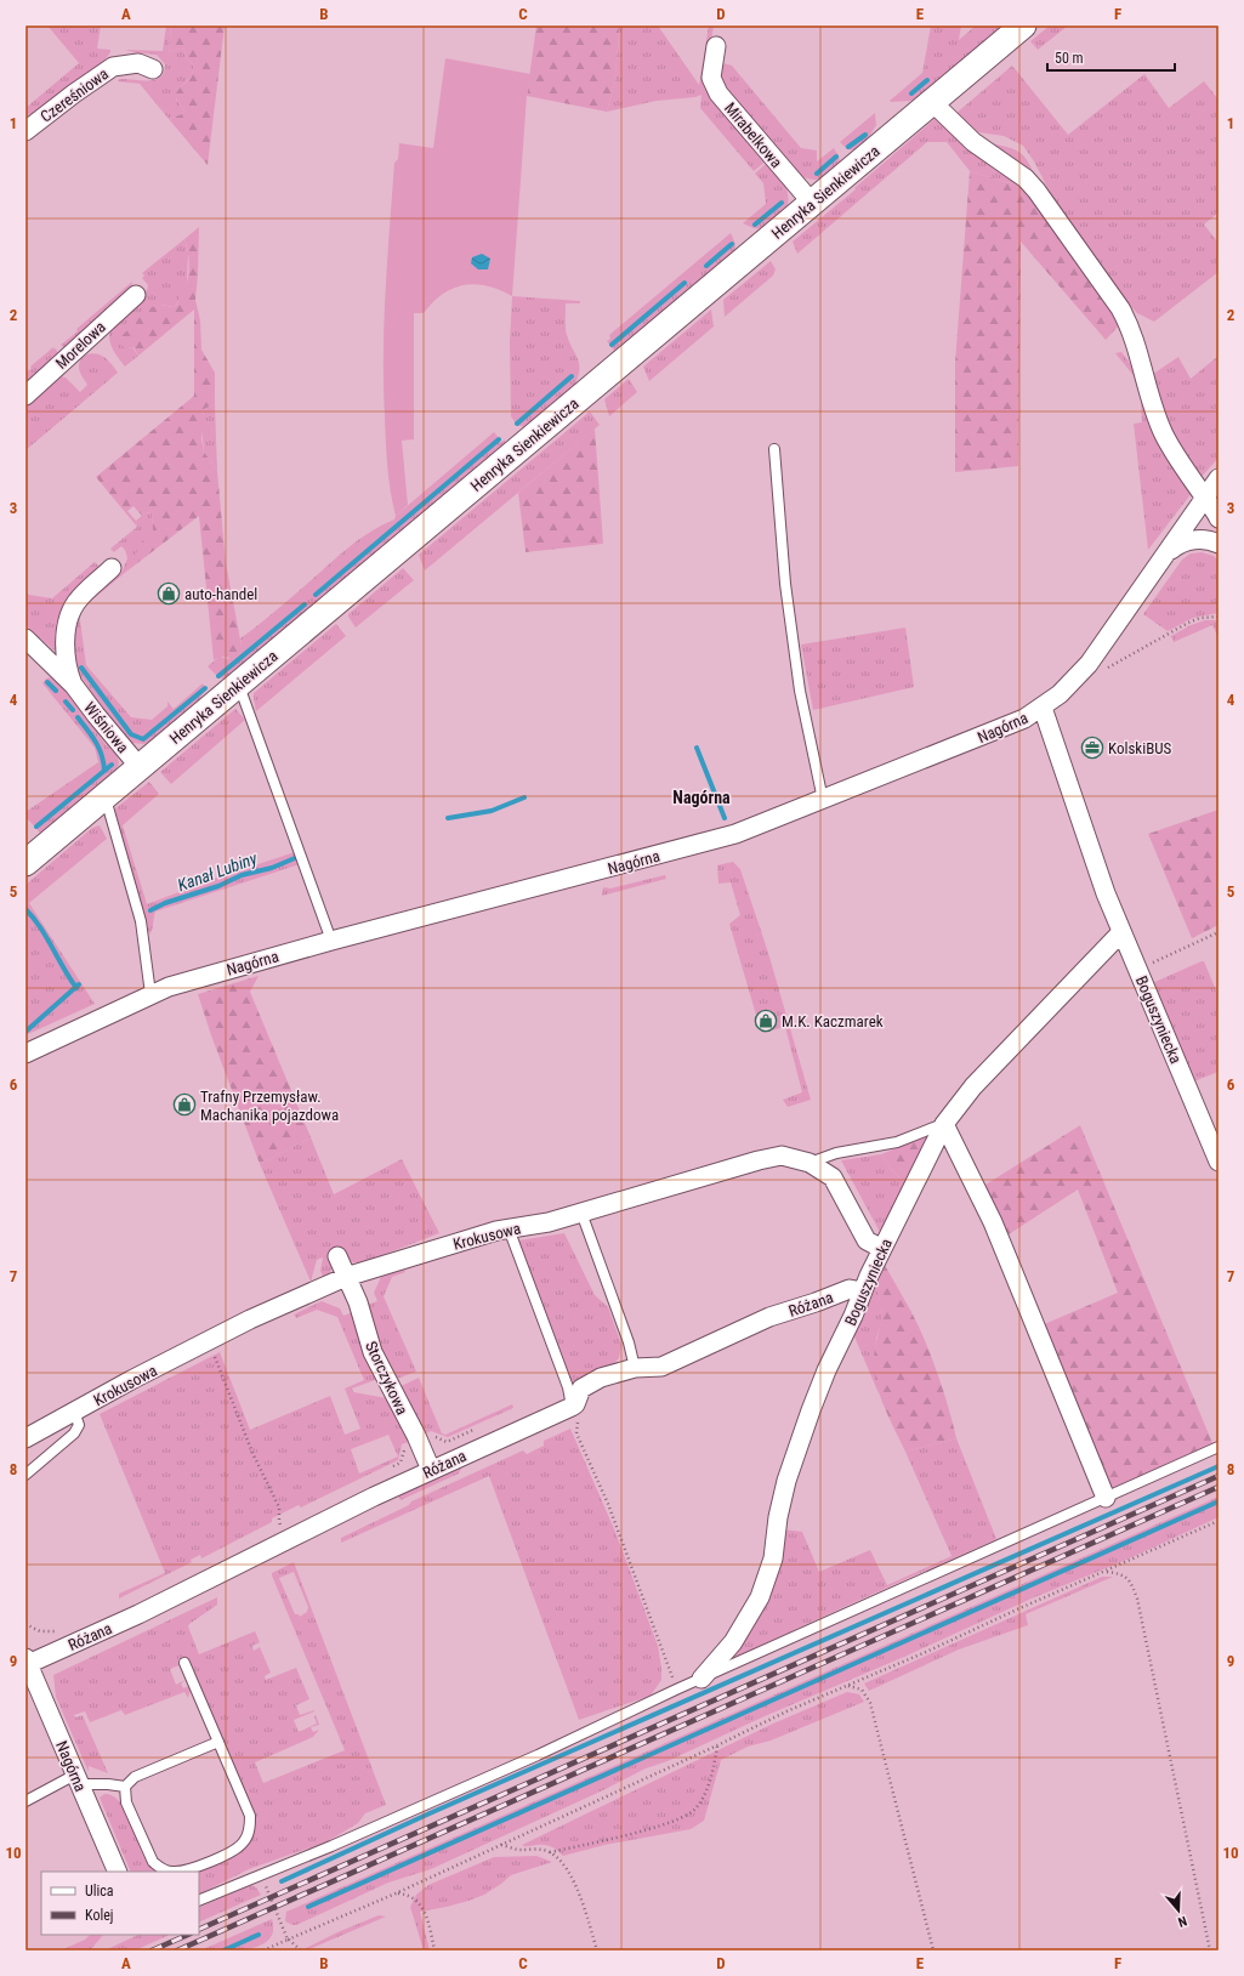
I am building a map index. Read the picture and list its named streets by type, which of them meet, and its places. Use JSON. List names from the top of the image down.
{
  "streets": {
    "street": [
      "Czereśniowa",
      "Mirabelkowa",
      "Henryka Sienkiewicza",
      "Morelowa",
      "Wiśniowa",
      "Nagórna",
      "Boguszyniecka",
      "Krokusowa",
      "Różana",
      "Storczykowa"
    ]
  },
  "crossings": [
    ["Mirabelkowa", "Henryka Sienkiewicza"],
    ["Henryka Sienkiewicza", "Wiśniowa"],
    ["Nagórna", "Boguszyniecka"],
    ["Nagórna", "Różana"],
    ["Boguszyniecka", "Krokusowa"],
    ["Boguszyniecka", "Różana"],
    ["Krokusowa", "Storczykowa"],
    ["Różana", "Storczykowa"]
  ],
  "districts": ["Nagórna"],
  "water": ["Kanał Lubiny"],
  "places": {
    "shop": ["auto-handel", "M.K. Kaczmarek", "Trafny Przemysław. Machanika pojazdowa"],
    "office": ["KolskiBUS"]
  },
  "legend": ["Ulica", "Kolej"],
  "scale_bar": "50 m",
  "north": "bottom",
  "grid": {
    "columns": [
      "A",
      "B",
      "C",
      "D",
      "E",
      "F"
    ],
    "rows": [
      "1",
      "2",
      "3",
      "4",
      "5",
      "6",
      "7",
      "8",
      "9",
      "10"
    ]
  }
}
